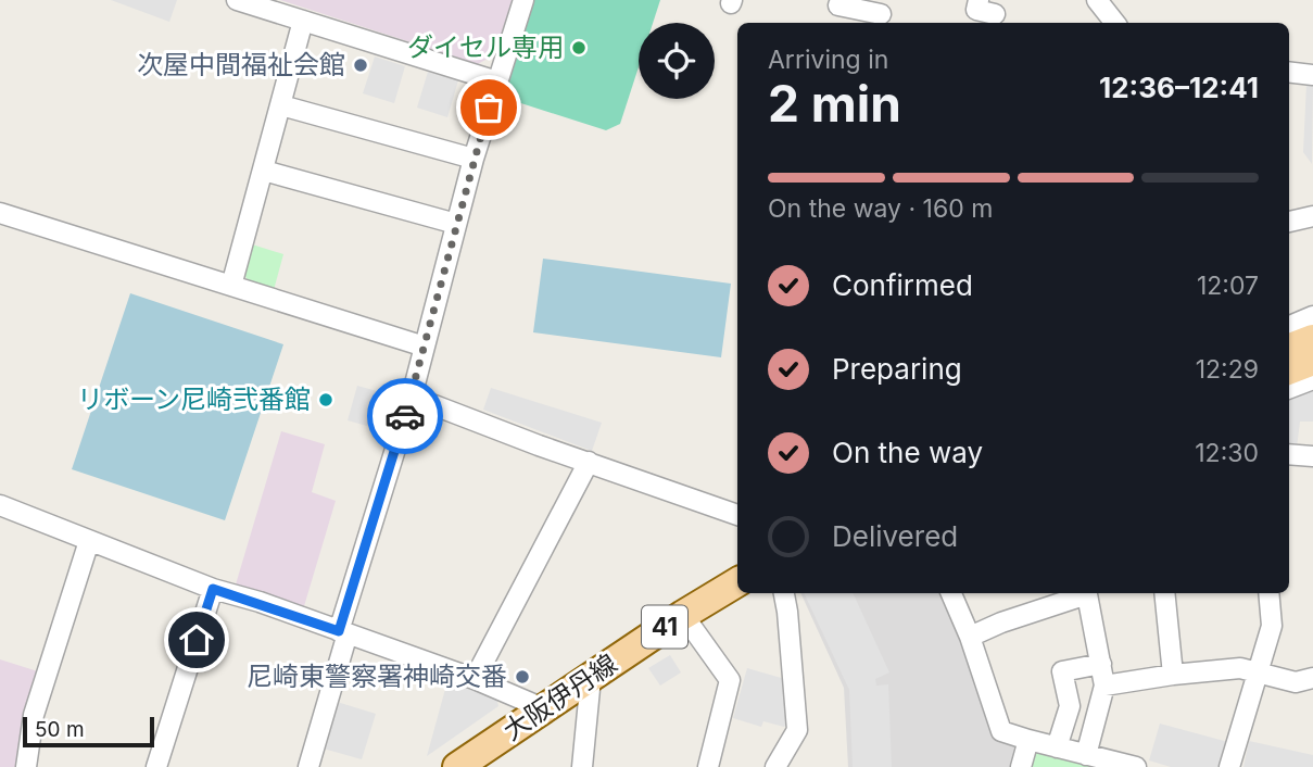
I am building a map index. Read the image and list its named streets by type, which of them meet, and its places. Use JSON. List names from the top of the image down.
{
  "streets": {
    "main road": ["41", "大阪伊丹線"]
  },
  "places": [
    "ダイセル専用",
    "次屋中間福祉会館",
    "リボーン尼崎弐番館",
    "尼崎東警察署神崎交番"
  ],
  "scale_bar": "50 m",
  "page": {
    "heading": ["2 min", "Arriving in", "12:36–12:41"],
    "bar": "On the way · 160 m",
    "list": [
      ["Confirmed", "12:07"],
      ["Preparing", "12:29"],
      ["On the way", "12:30"],
      "Delivered"
    ],
    "scale": "50 m"
  }
}
